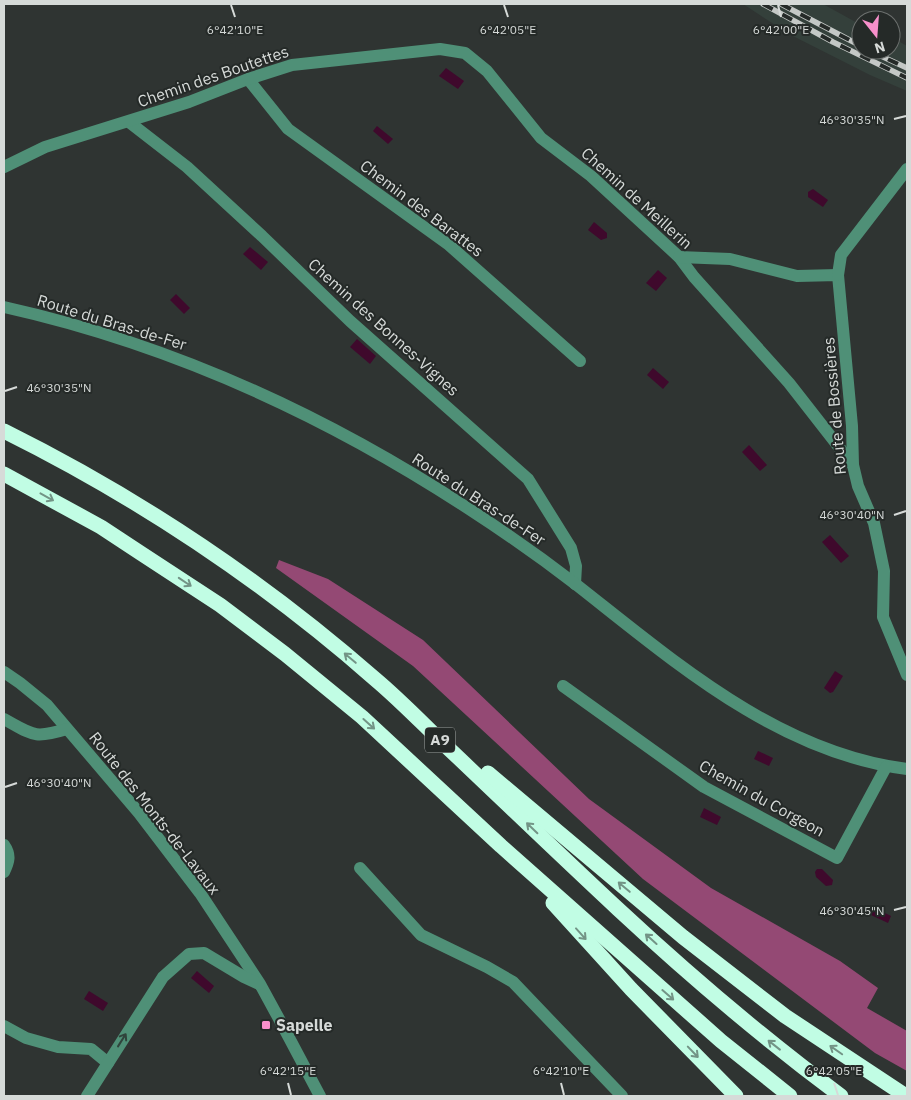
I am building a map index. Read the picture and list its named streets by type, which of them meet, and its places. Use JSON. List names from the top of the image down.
{
  "streets": {
    "highway": ["A9"],
    "street": [
      "Chemin des Boutettes",
      "Chemin de Meillerin",
      "Chemin des Barattes",
      "Route du Bras-de-Fer",
      "Chemin des Bonnes-Vignes",
      "Route de Bossières",
      "Chemin du Corgeon",
      "Route des Monts-de-Lavaux"
    ]
  },
  "crossings": [
    ["Chemin des Boutettes", "Chemin de Meillerin"],
    ["Chemin des Boutettes", "Chemin des Barattes"],
    ["Chemin des Boutettes", "Chemin des Bonnes-Vignes"],
    ["Chemin de Meillerin", "Route de Bossières"],
    ["Route du Bras-de-Fer", "Chemin des Bonnes-Vignes"],
    ["Route du Bras-de-Fer", "Chemin du Corgeon"]
  ],
  "places": {
    "transit": ["Sapelle"]
  },
  "north": "bottom",
  "coordinates": [
    "6°42'10\"E",
    "6°42'05\"E",
    "6°42'00\"E",
    "46°30'35\"N",
    "46°30'40\"N",
    "46°30'45\"N",
    "6°42'15\"E"
  ]
}
